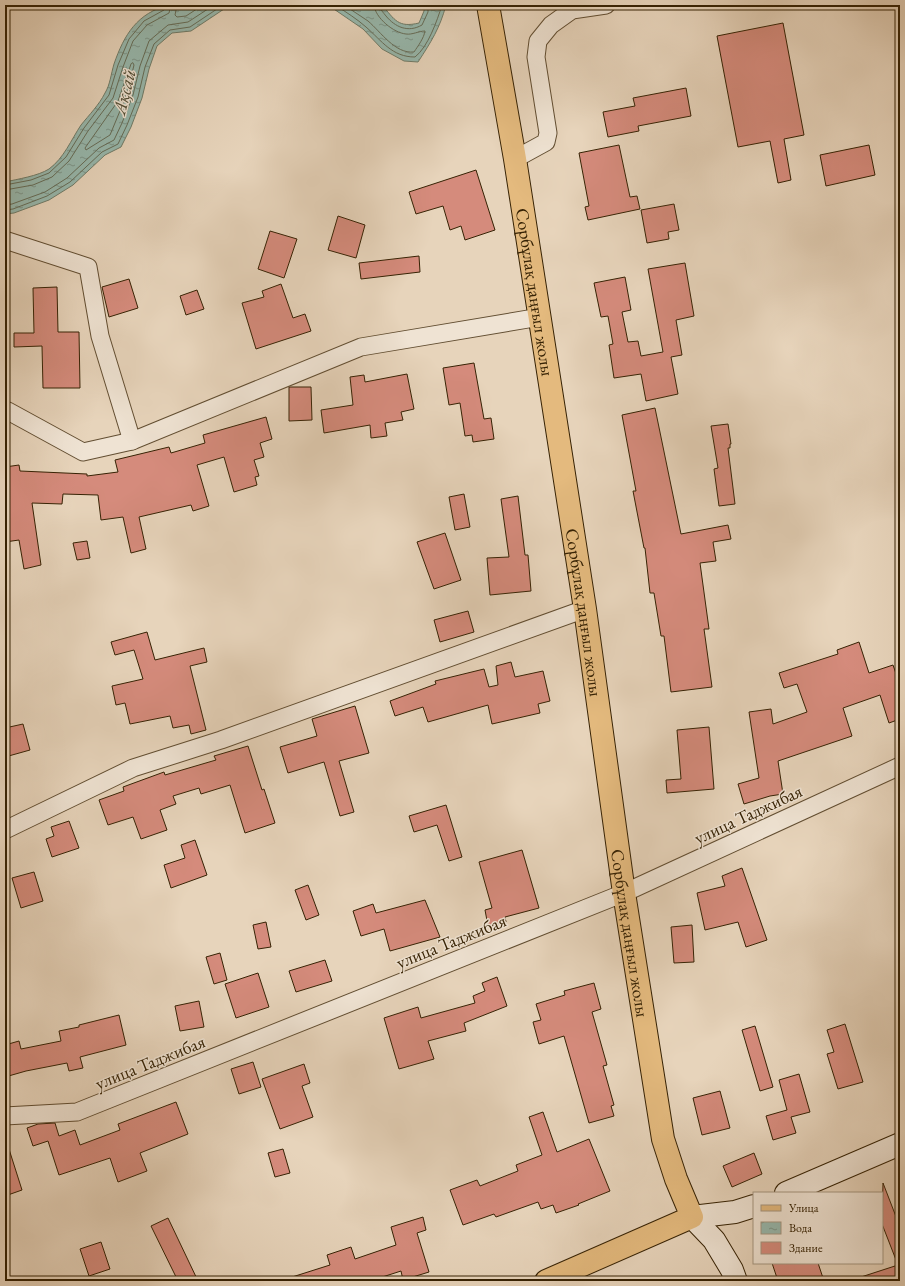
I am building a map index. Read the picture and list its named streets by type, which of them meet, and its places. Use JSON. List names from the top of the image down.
{
  "streets": {
    "main road": ["Сорбұлақ даңғыл жолы"],
    "street": ["улица Таджибая"]
  },
  "crossings": [
    ["Сорбұлақ даңғыл жолы", "улица Таджибая"]
  ],
  "water": ["Ақсай"],
  "legend": ["Улица", "Вода", "Здание"]
}
